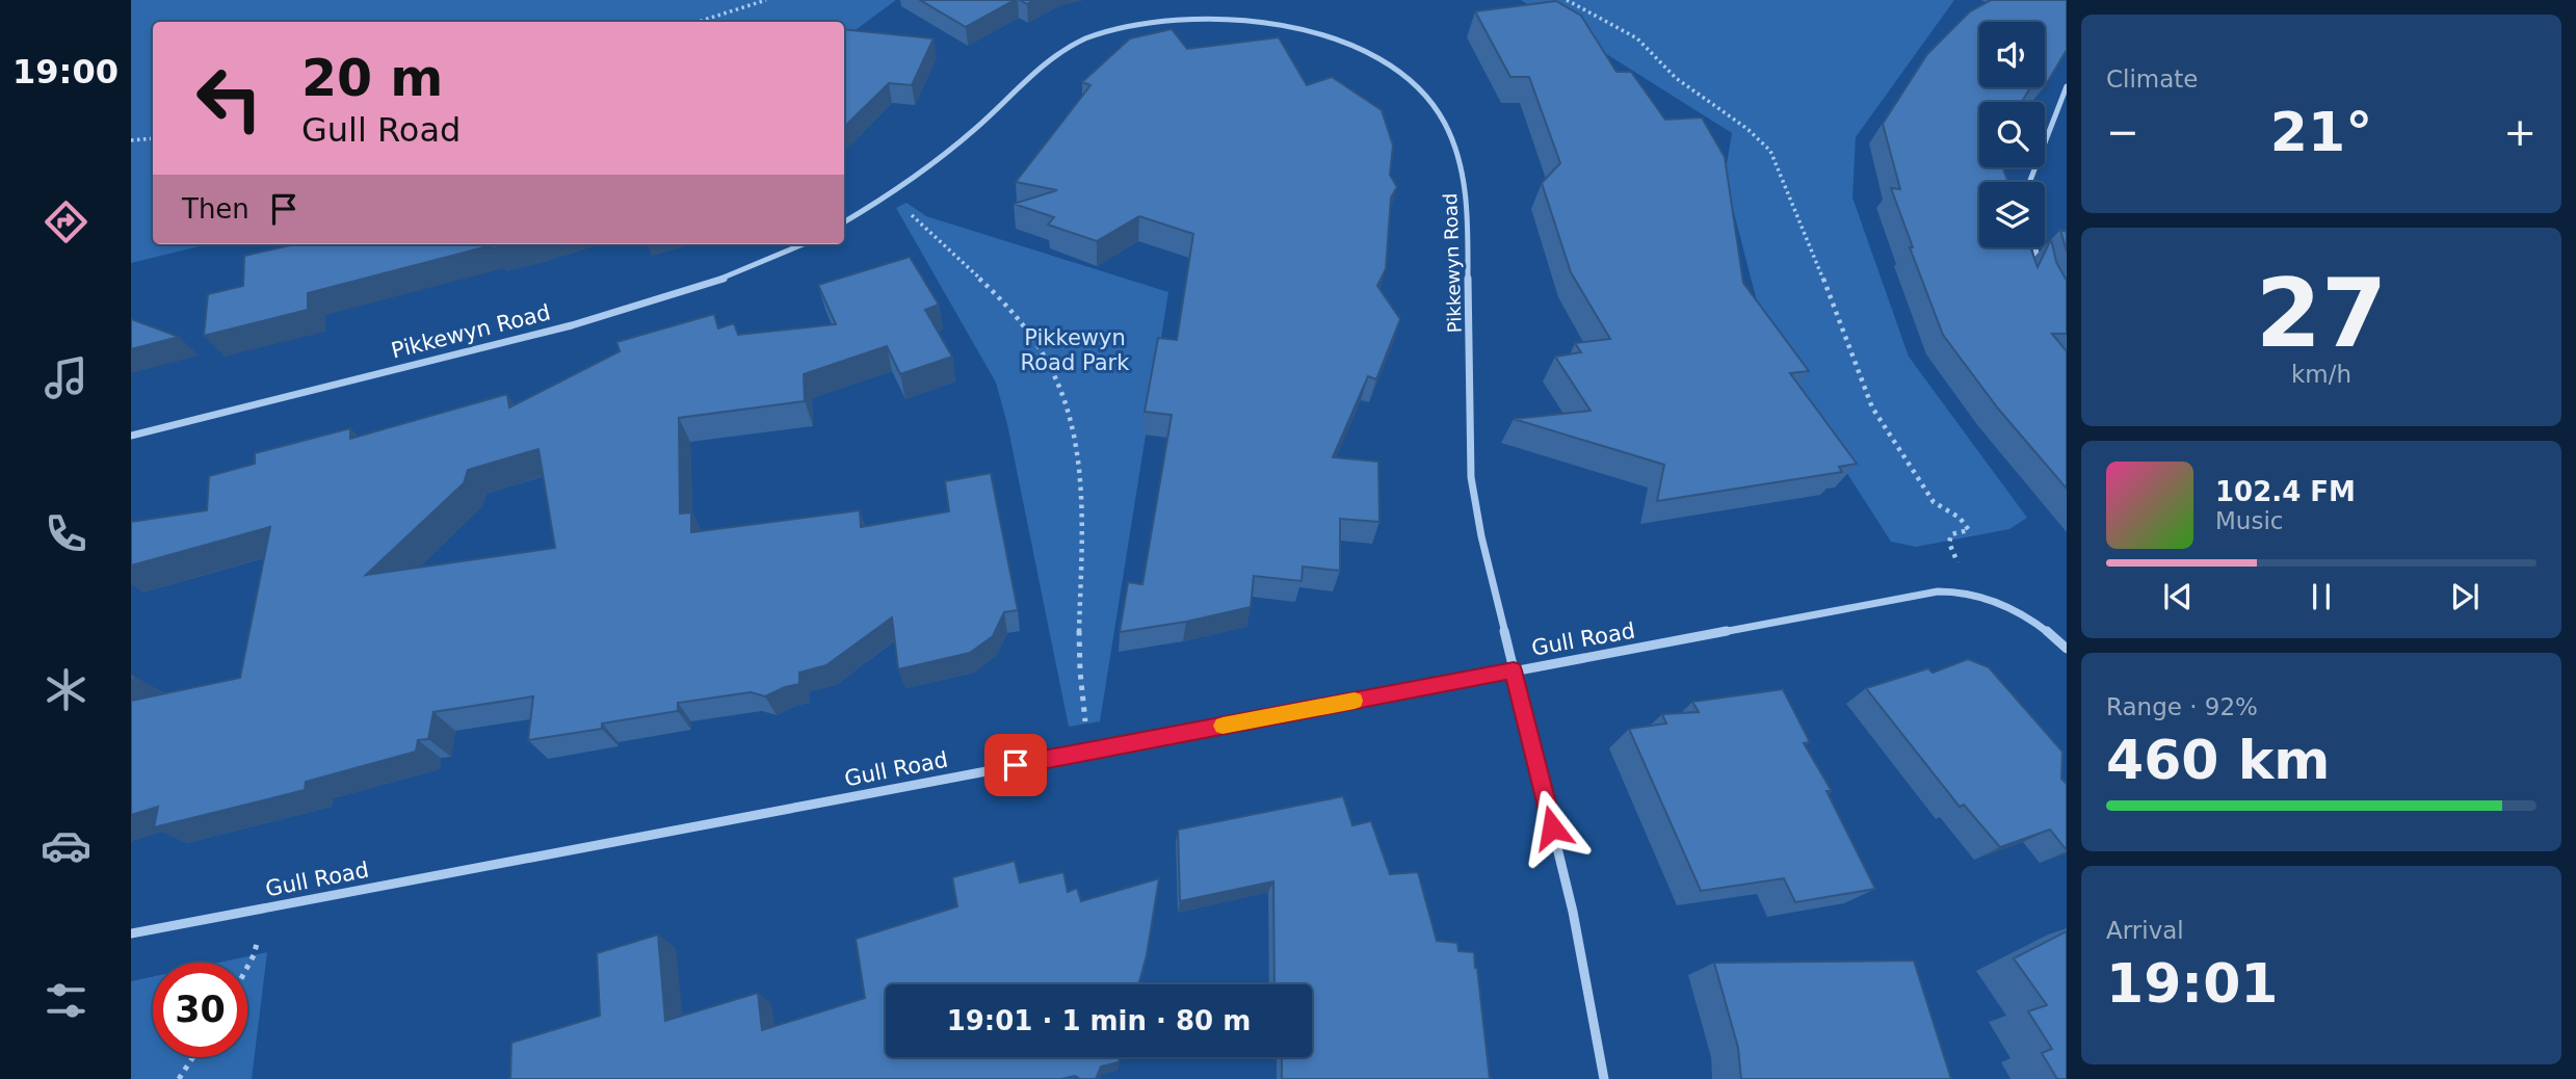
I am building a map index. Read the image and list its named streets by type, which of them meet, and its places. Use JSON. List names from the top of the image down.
{
  "streets": {
    "street": ["Pikkewyn Road", "Gull Road"]
  },
  "crossings": [
    ["Pikkewyn Road", "Gull Road"]
  ],
  "parks": ["Pikkewyn Road Park"],
  "page": {
    "tabs": "19:00",
    "tile": [
      "Climate",
      ["27", "km/h"],
      ["Range · 92%", "460 km"],
      ["Arrival", "19:01"]
    ],
    "turn": ["20 m", "Gull Road"],
    "heat": ["−", "21°", "+"],
    "then": "Then",
    "song": ["102.4 FM", "Music"],
    "limit": "30",
    "trip": "19:01 · 1 min · 80 m"
  }
}
